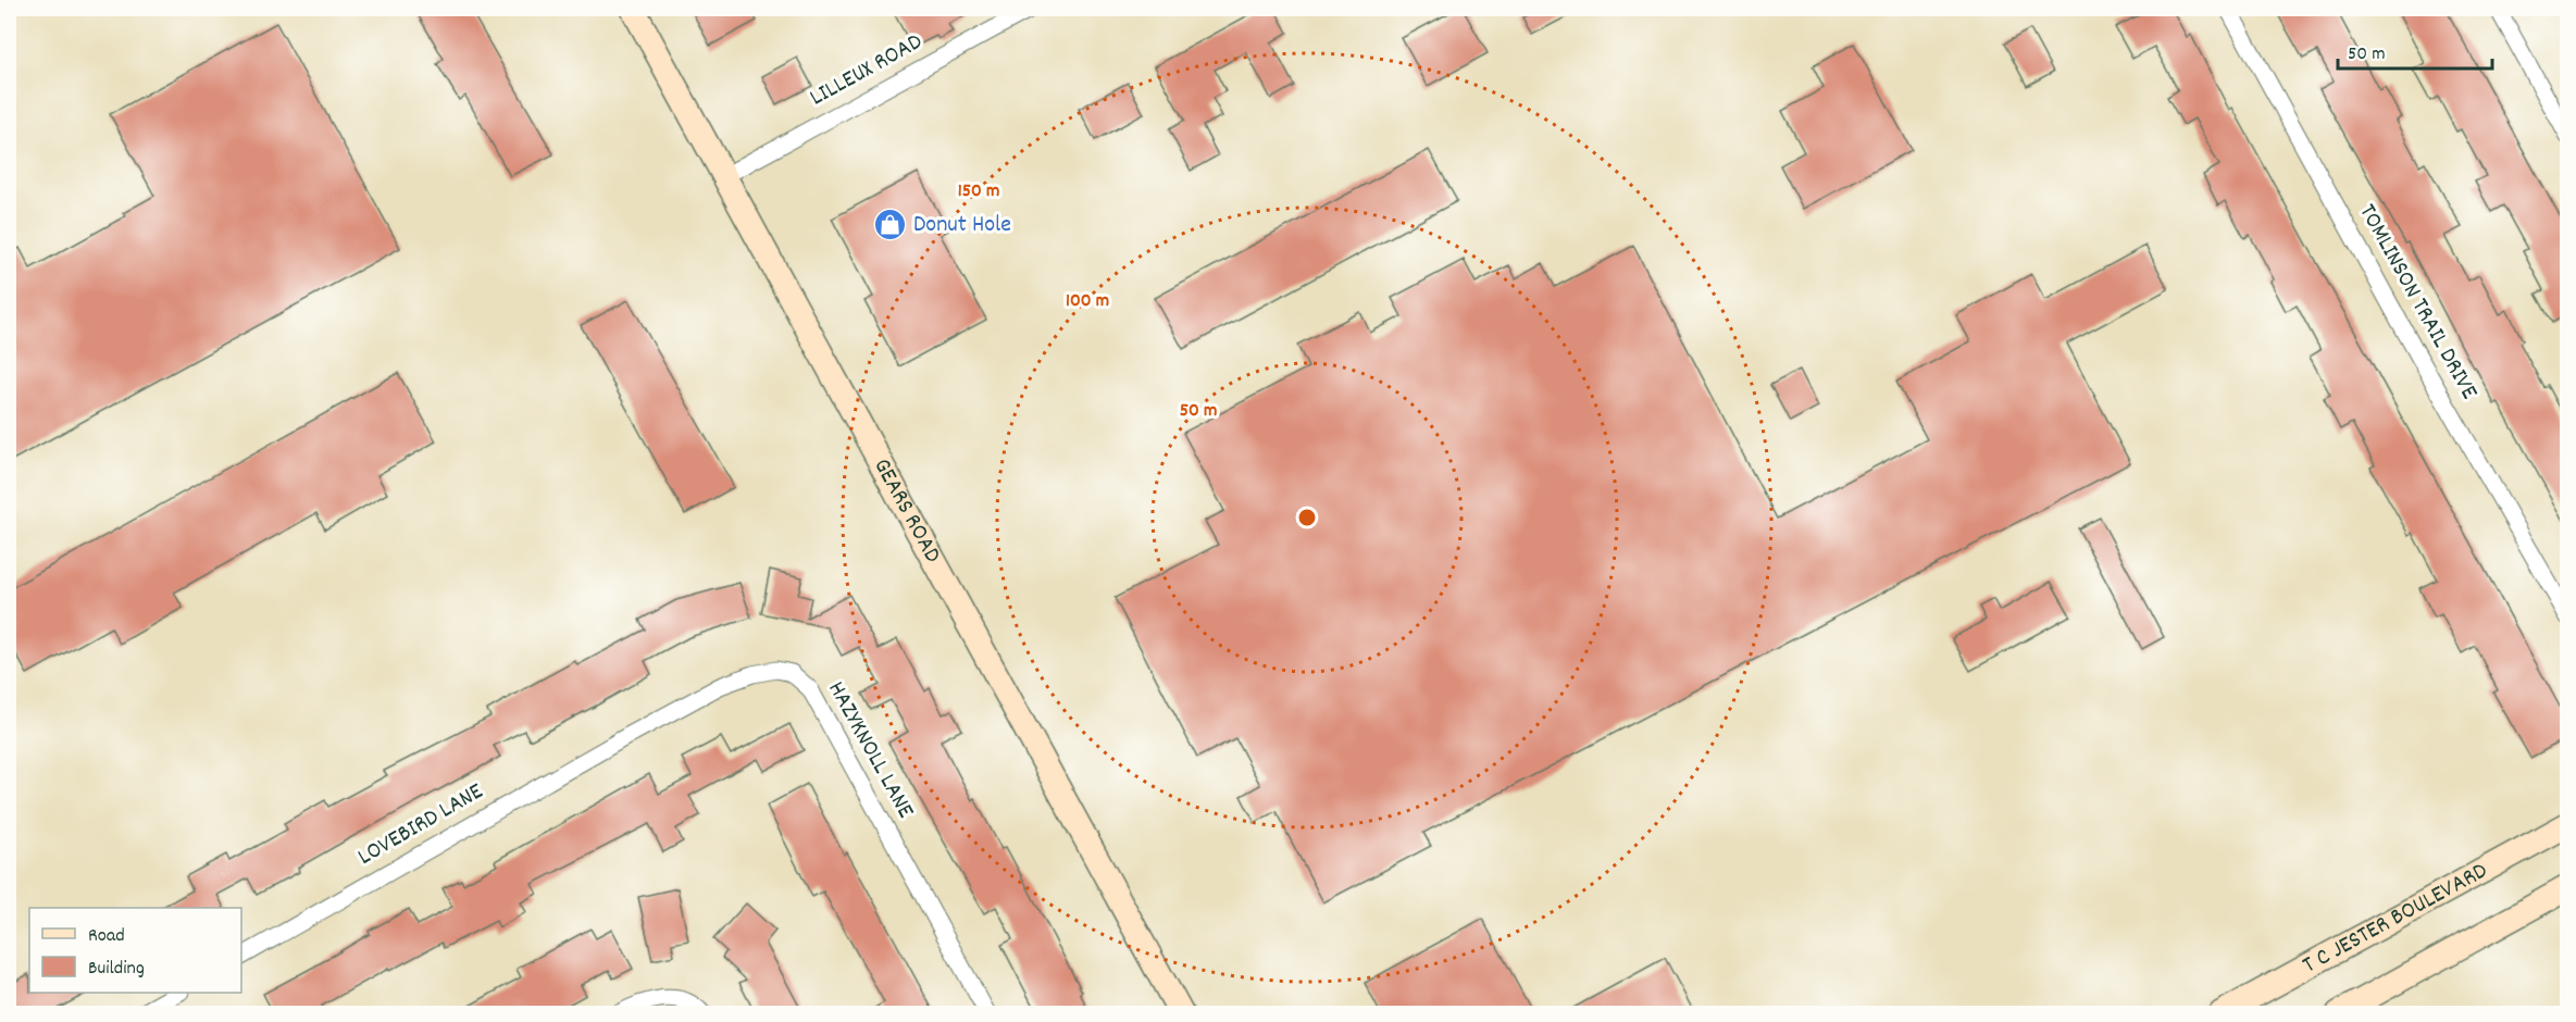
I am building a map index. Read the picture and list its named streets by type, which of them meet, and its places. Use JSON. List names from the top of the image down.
{
  "streets": {
    "main road": ["GEARS ROAD", "T C JESTER BOULEVARD"],
    "street": [
      "LILLEUX ROAD",
      "TOMLINSON TRAIL DRIVE",
      "HAZYKNOLL LANE",
      "LOVEBIRD LANE"
    ]
  },
  "crossings": [
    ["LILLEUX ROAD", "GEARS ROAD"],
    ["HAZYKNOLL LANE", "LOVEBIRD LANE"]
  ],
  "places": {
    "shop": ["Donut Hole"]
  },
  "legend": ["Road", "Building"],
  "scale_bar": "50 m",
  "rings": ["150 m", "100 m", "50 m"]
}
